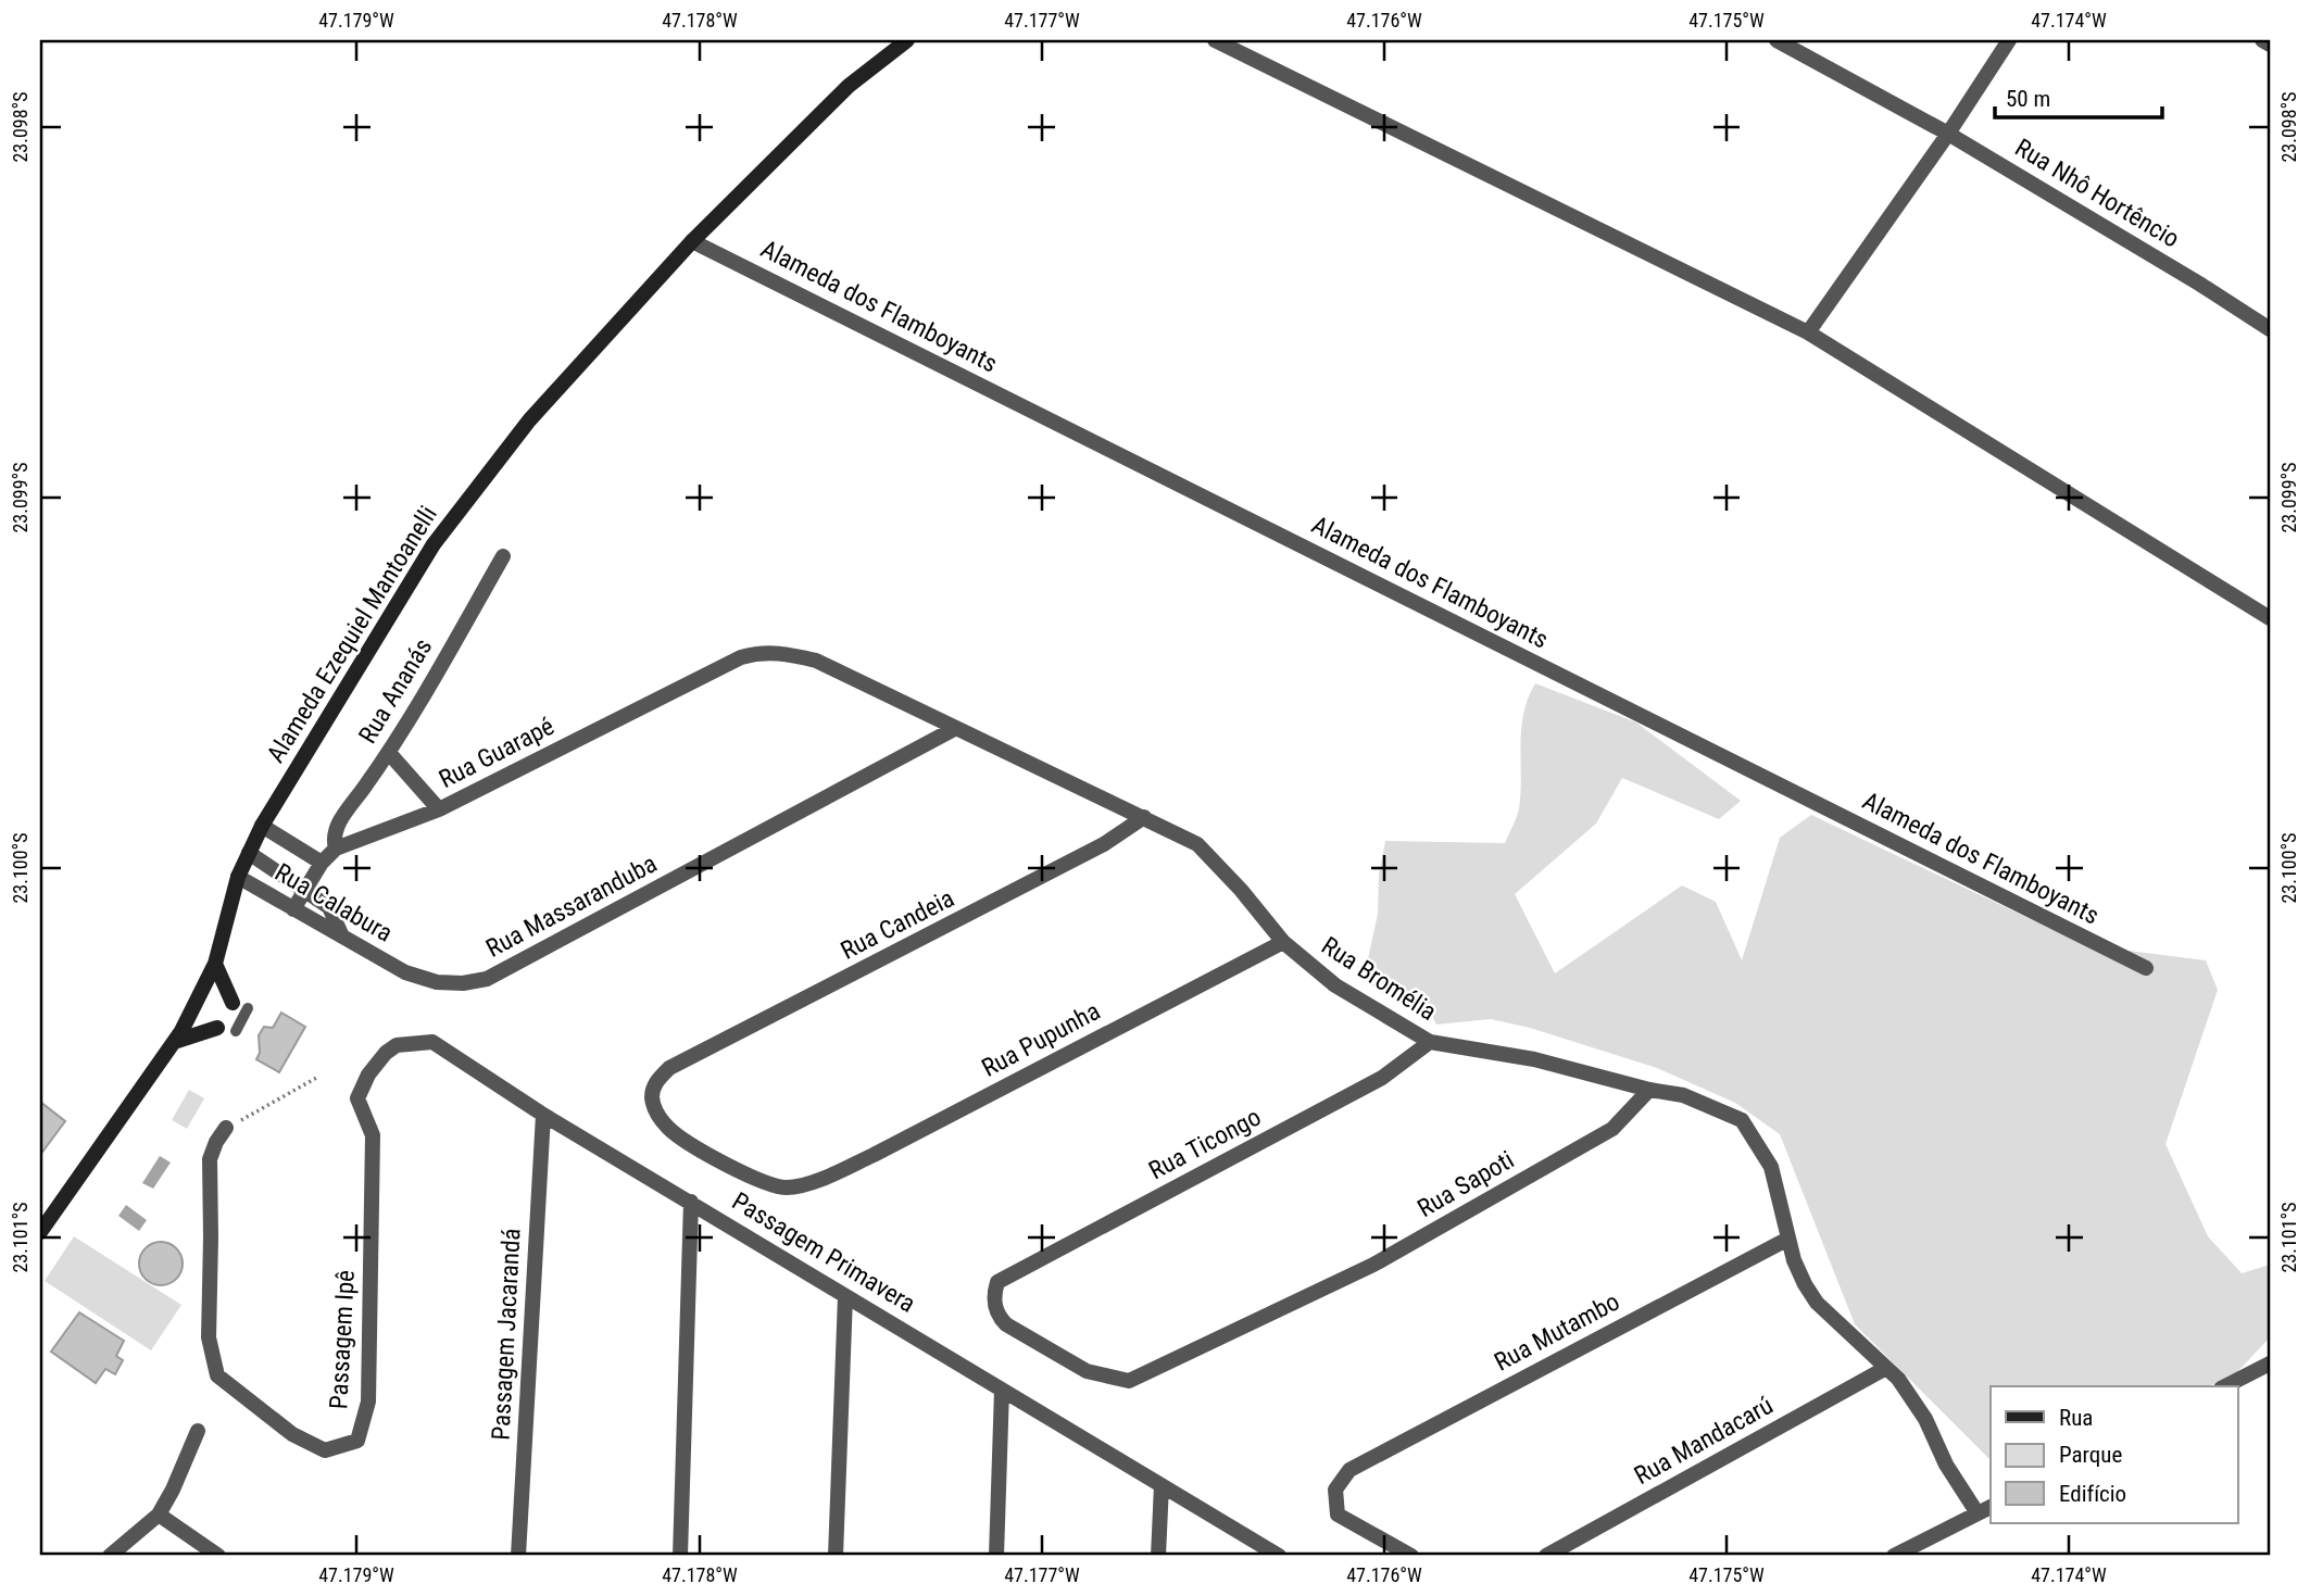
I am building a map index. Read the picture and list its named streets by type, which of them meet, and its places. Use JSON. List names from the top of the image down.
{
  "streets": {
    "main road": ["Alameda Ezequiel Mantoanelli"],
    "street": [
      "Rua Nhô Hortêncio",
      "Alameda dos Flamboyants",
      "Rua Ananás",
      "Rua Guarapé",
      "Rua Calabura",
      "Rua Massaranduba",
      "Rua Candeia",
      "Rua Bromélia",
      "Rua Pupunha",
      "Rua Ticongo",
      "Rua Sapoti",
      "Passagem Primavera",
      "Rua Mutambo",
      "Passagem Jacarandá",
      "Passagem Ipê",
      "Rua Mandacarú"
    ]
  },
  "crossings": [
    ["Alameda dos Flamboyants", "Alameda Ezequiel Mantoanelli"],
    ["Alameda Ezequiel Mantoanelli", "Rua Calabura"],
    ["Rua Ananás", "Rua Guarapé"],
    ["Rua Guarapé", "Rua Calabura"],
    ["Rua Guarapé", "Rua Bromélia"],
    ["Rua Calabura", "Rua Massaranduba"],
    ["Rua Massaranduba", "Rua Bromélia"],
    ["Rua Candeia", "Rua Bromélia"],
    ["Rua Candeia", "Rua Pupunha"],
    ["Rua Bromélia", "Rua Pupunha"],
    ["Rua Bromélia", "Rua Ticongo"],
    ["Rua Bromélia", "Rua Sapoti"],
    ["Rua Bromélia", "Rua Mutambo"],
    ["Rua Bromélia", "Rua Mandacarú"],
    ["Rua Ticongo", "Rua Sapoti"],
    ["Passagem Primavera", "Passagem Jacarandá"],
    ["Passagem Primavera", "Passagem Ipê"]
  ],
  "legend": ["Rua", "Parque", "Edifício"],
  "scale_bar": "50 m",
  "coordinates": [
    "47.179°W",
    "47.178°W",
    "47.177°W",
    "47.176°W",
    "47.175°W",
    "47.174°W",
    "23.098°S",
    "23.099°S",
    "23.100°S",
    "23.101°S"
  ]
}
